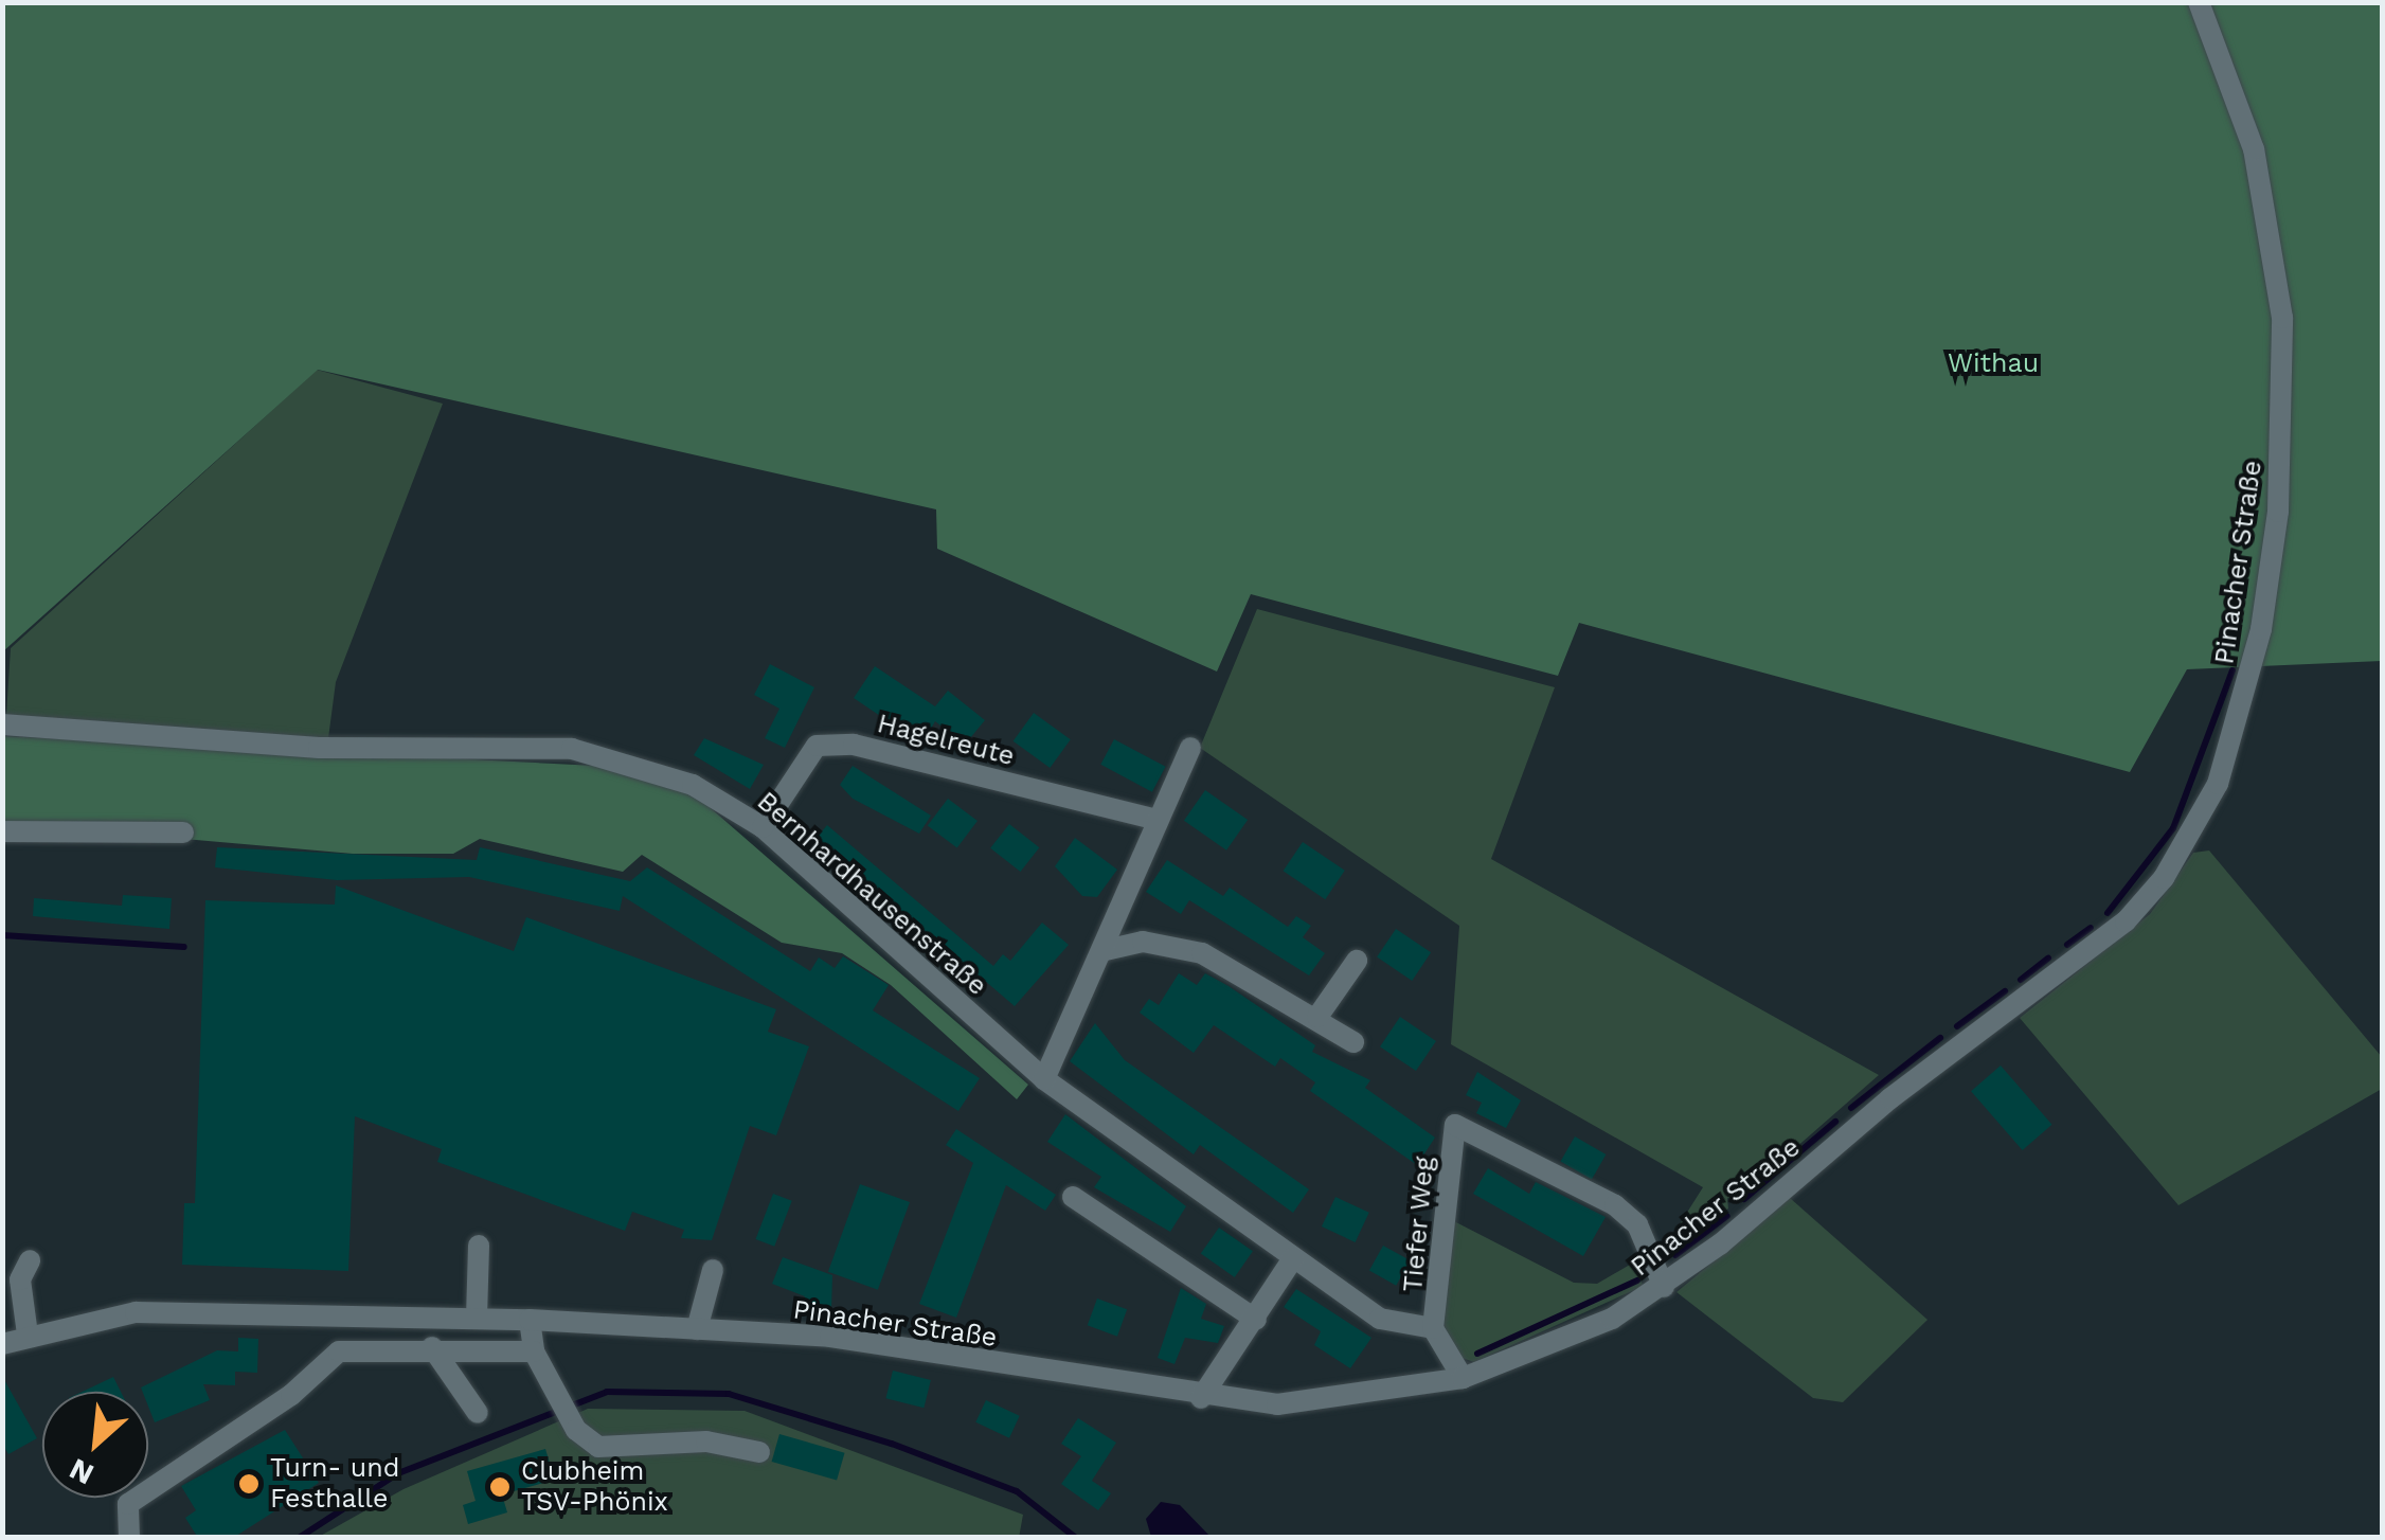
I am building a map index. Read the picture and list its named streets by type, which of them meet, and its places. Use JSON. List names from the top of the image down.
{
  "streets": {
    "street": [
      "Pinacher Straße",
      "Hagelreute",
      "Bernhardhausenstraße",
      "Tiefer Weg"
    ]
  },
  "crossings": [
    ["Pinacher Straße", "Tiefer Weg"],
    ["Hagelreute", "Bernhardhausenstraße"],
    ["Bernhardhausenstraße", "Tiefer Weg"]
  ],
  "parks": ["Withau"],
  "places": ["Turn- und Festhalle", "Clubheim TSV-Phönix"],
  "north": "bottom left"
}
